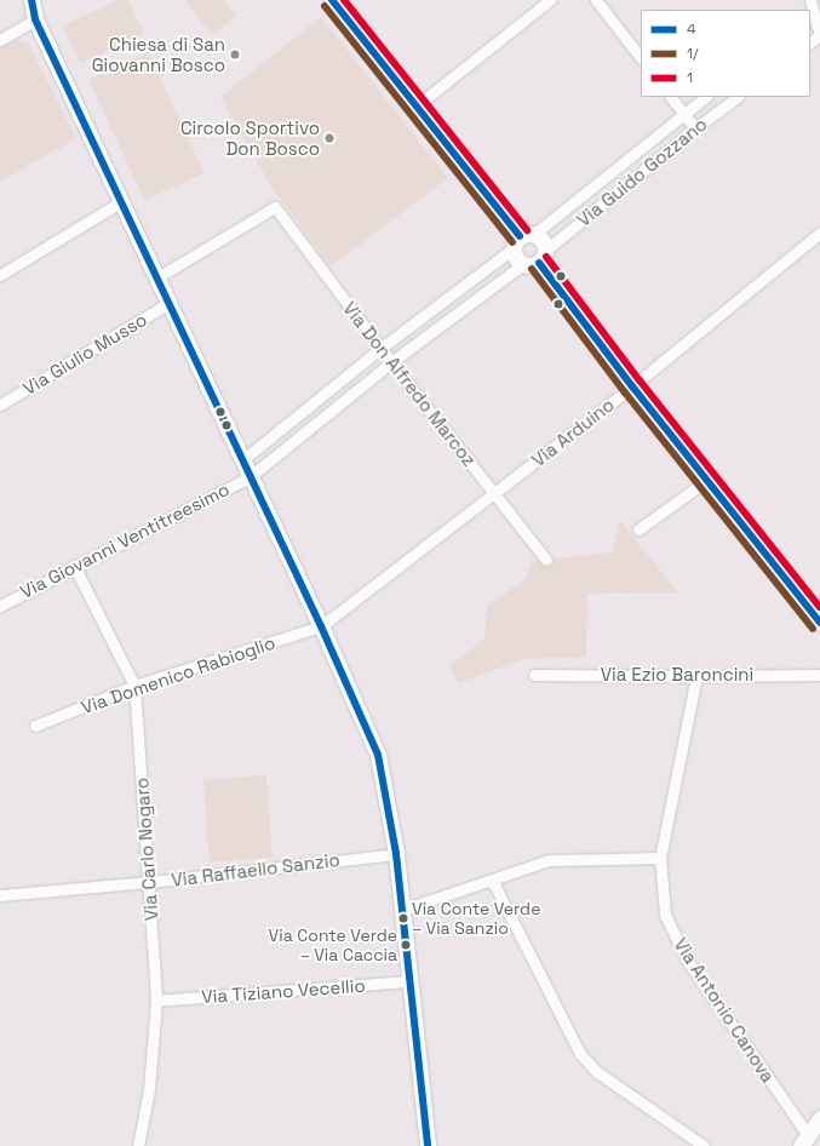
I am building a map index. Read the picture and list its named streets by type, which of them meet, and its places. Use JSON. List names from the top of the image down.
{
  "streets": {
    "street": [
      "Via Guido Gozzano",
      "Via Giulio Musso",
      "Via Don Alfredo Marcoz",
      "Via Arduino",
      "Via Giovanni Ventitreesimo",
      "Via Domenico Rabioglio",
      "Via Ezio Baroncini",
      "Via Carlo Nogaro",
      "Via Raffaello Sanzio",
      "Via Tiziano Vecellio",
      "Via Antonio Canova"
    ]
  },
  "crossings": [
    ["Via Guido Gozzano", "Via Don Alfredo Marcoz"],
    ["Via Don Alfredo Marcoz", "Via Arduino"],
    ["Via Don Alfredo Marcoz", "Via Giovanni Ventitreesimo"],
    ["Via Arduino", "Via Domenico Rabioglio"],
    ["Via Giovanni Ventitreesimo", "Via Carlo Nogaro"],
    ["Via Domenico Rabioglio", "Via Carlo Nogaro"],
    ["Via Ezio Baroncini", "Via Antonio Canova"],
    ["Via Carlo Nogaro", "Via Raffaello Sanzio"],
    ["Via Carlo Nogaro", "Via Tiziano Vecellio"]
  ],
  "places": [
    "Chiesa di San Giovanni Bosco",
    "Circolo Sportivo Don Bosco",
    "Via Conte Verde – Via Sanzio",
    "Via Conte Verde – Via Caccia"
  ],
  "lines": ["transit line 4", "transit line 1", "transit line 1/"],
  "legend": ["4", "1/", "1"]
}
